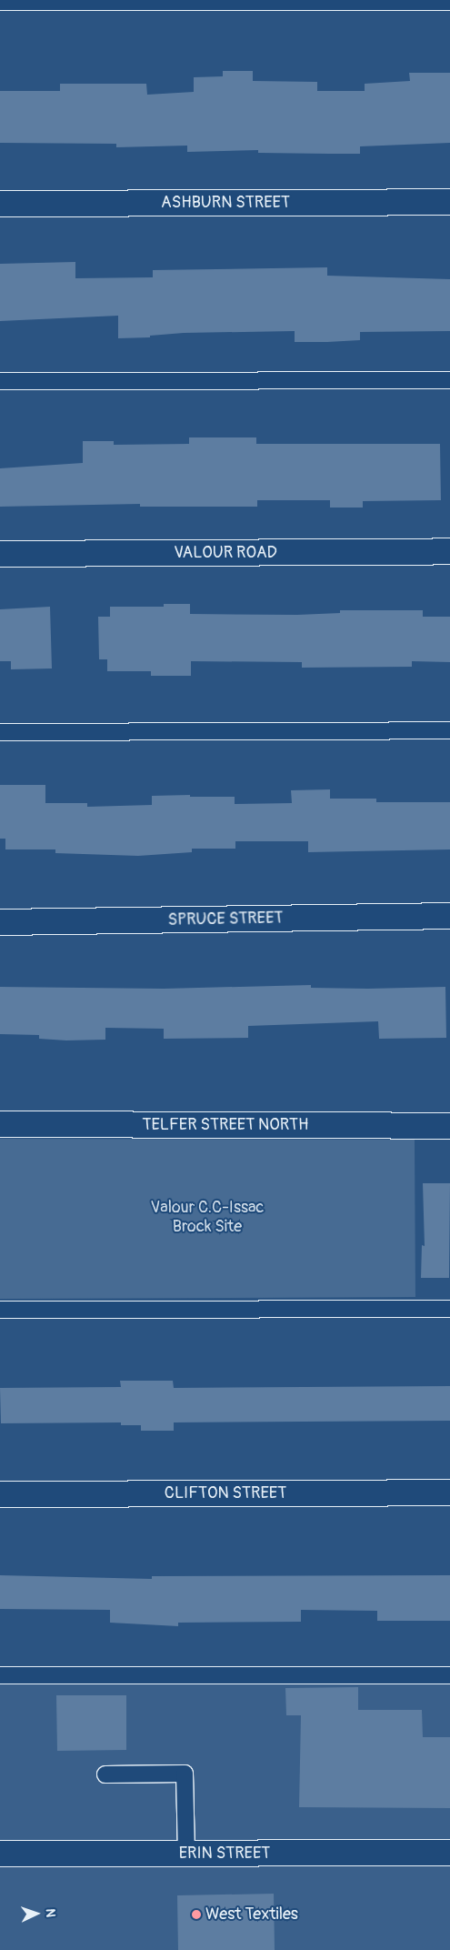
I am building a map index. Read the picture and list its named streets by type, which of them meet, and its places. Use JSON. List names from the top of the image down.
{
  "streets": {
    "street": [
      "ASHBURN STREET",
      "VALOUR ROAD",
      "SPRUCE STREET",
      "TELFER STREET NORTH",
      "CLIFTON STREET",
      "ERIN STREET"
    ]
  },
  "parks": ["Valour C.C-Issac Brock Site"],
  "places": ["West Textiles"],
  "north": "right"
}
